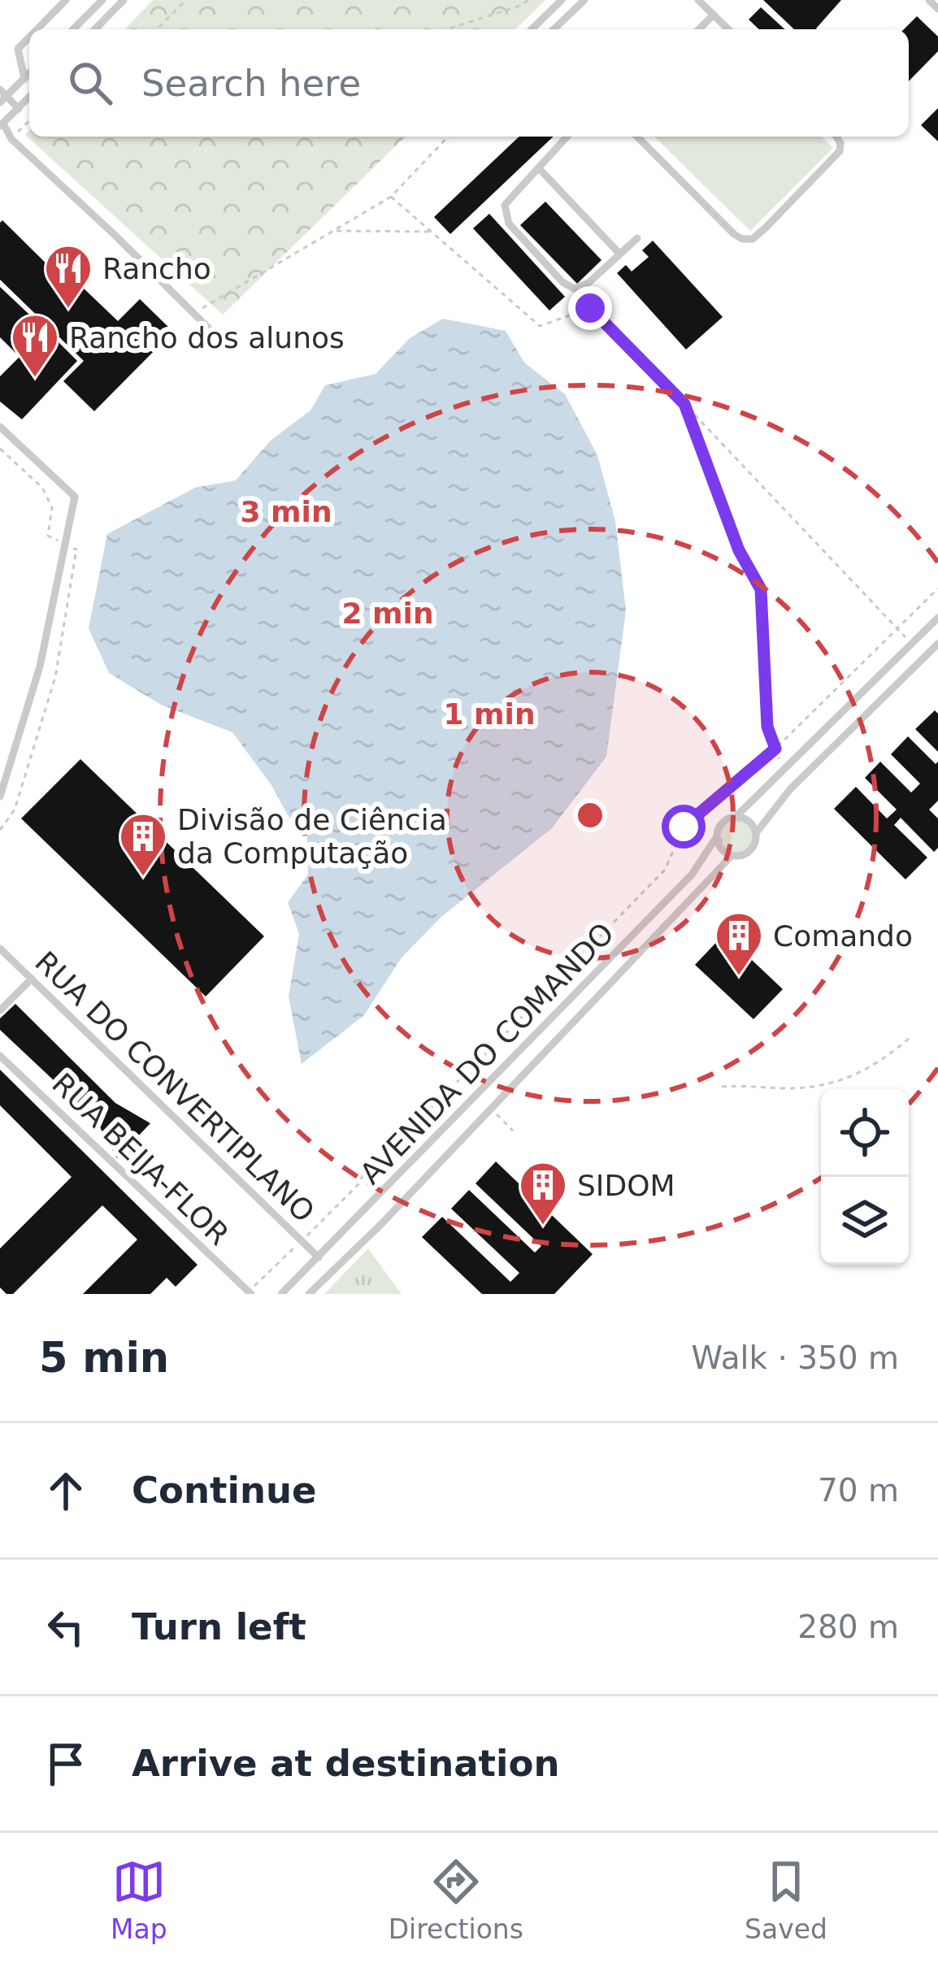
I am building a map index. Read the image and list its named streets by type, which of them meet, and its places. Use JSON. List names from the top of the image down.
{
  "streets": {
    "lane": ["AVENIDA DO COMANDO", "RUA DO CONVERTIPLANO", "RUA BEIJA-FLOR"]
  },
  "crossings": [
    ["AVENIDA DO COMANDO", "RUA DO CONVERTIPLANO"]
  ],
  "places": {
    "restaurant": ["Rancho", "Rancho dos alunos"],
    "building": ["Divisão de Ciência da Computação", "Comando", "SIDOM"]
  },
  "page": {
    "search": "Search here",
    "heading": ["5 min", "Walk · 350 m"],
    "list": [
      ["Continue", "70 m"],
      ["Turn left", "280 m"],
      "Arrive at destination"
    ],
    "nav": ["Map", "Directions", "Saved"]
  },
  "rings": ["3 min", "2 min", "1 min"]
}
